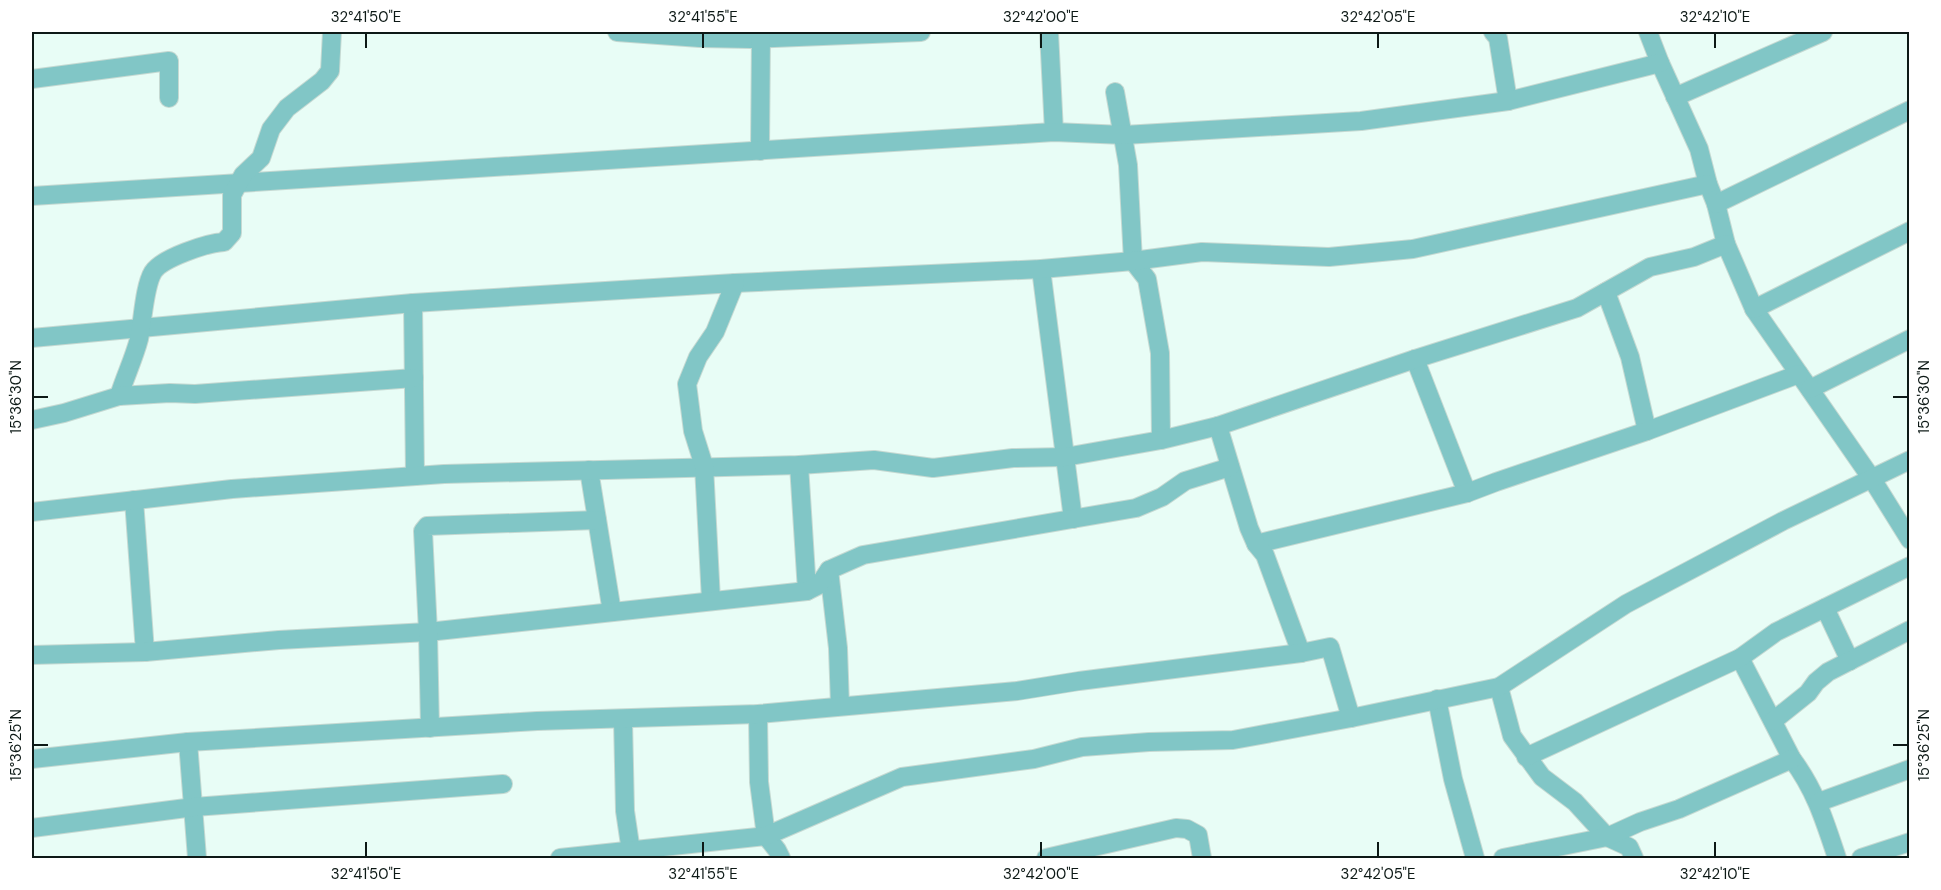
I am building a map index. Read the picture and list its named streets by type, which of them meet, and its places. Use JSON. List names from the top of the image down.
{
  "coordinates": [
    "32°41'50\"E",
    "32°41'55\"E",
    "32°42'00\"E",
    "32°42'05\"E",
    "32°42'10\"E",
    "15°36'30\"N",
    "15°36'25\"N"
  ]
}
